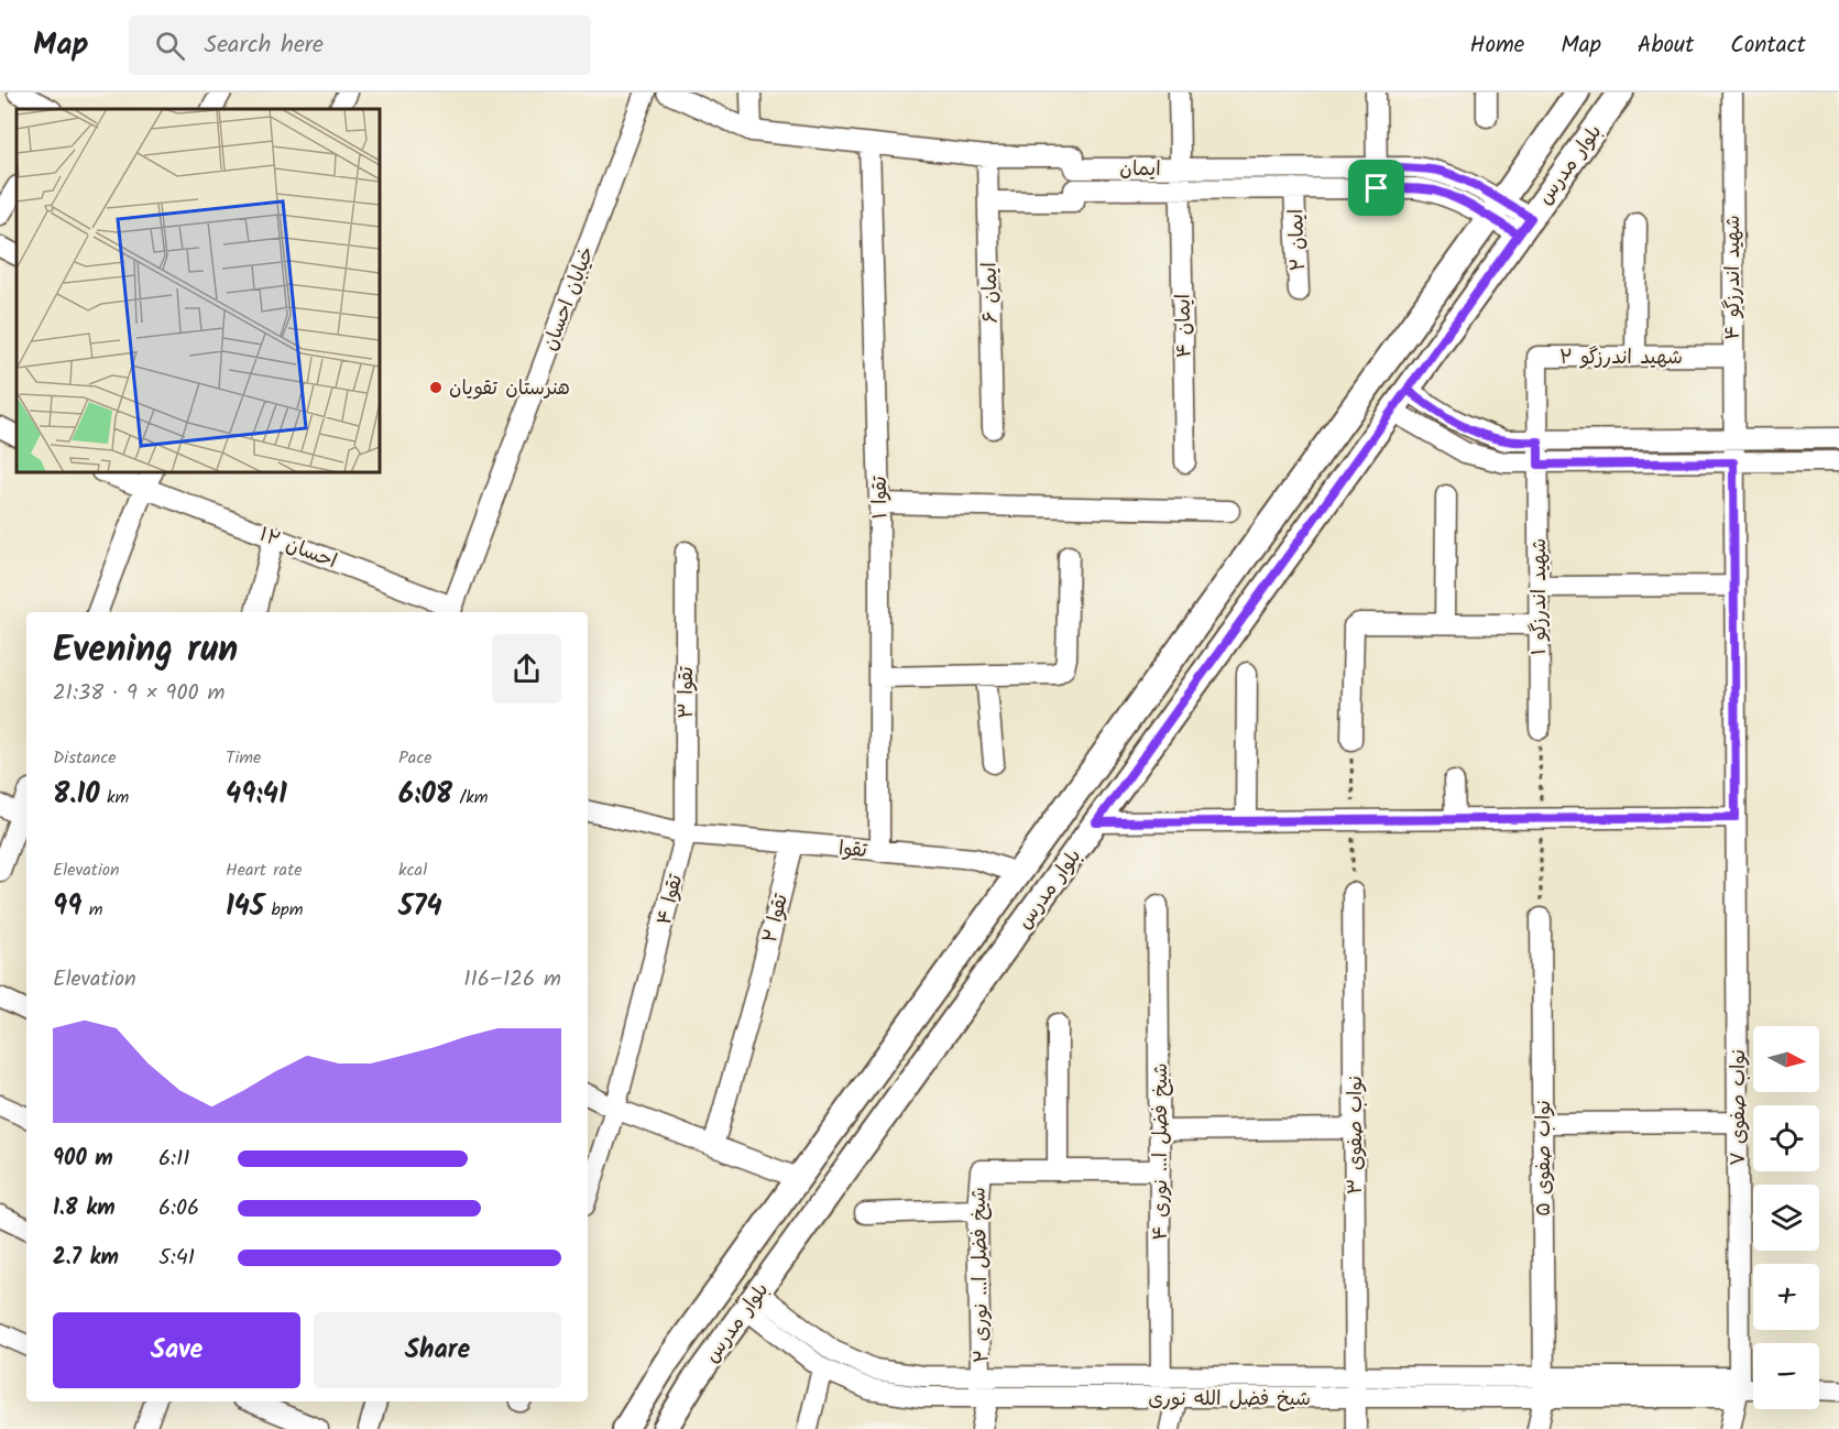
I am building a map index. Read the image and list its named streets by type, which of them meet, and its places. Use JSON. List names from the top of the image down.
{
  "streets": {
    "main road": ["بلوار مدرس"],
    "street": [
      "ایمان",
      "ایمان ۲",
      "شهید اندرزگو ۴",
      "ایمان ۶",
      "خیابان احسان",
      "ایمان ۴",
      "شهید اندرزگو ۲",
      "تقوا ۱",
      "احسان ۱۲",
      "شهید اندرزگو ۱",
      "تقوا ۳",
      "تقوا",
      "تقوا ۴",
      "تقوا ۲",
      "نواب صفوی ۷",
      "نواب صفوی ۳",
      "شیخ فضل ا... نوری ۴",
      "نواب صفوی ۵",
      "شیخ فضل ا... نوری ۲",
      "شیخ فضل الله نوری"
    ]
  },
  "crossings": [
    ["بلوار مدرس", "ایمان"],
    ["بلوار مدرس", "تقوا"],
    ["بلوار مدرس", "شیخ فضل الله نوری"],
    ["ایمان", "ایمان ۲"],
    ["ایمان", "ایمان ۴"],
    ["شهید اندرزگو ۴", "شهید اندرزگو ۲"],
    ["شهید اندرزگو ۴", "نواب صفوی ۷"],
    ["خیابان احسان", "احسان ۱۲"],
    ["شهید اندرزگو ۲", "شهید اندرزگو ۱"],
    ["تقوا ۱", "تقوا"],
    ["تقوا ۳", "تقوا"],
    ["تقوا ۳", "تقوا ۴"],
    ["تقوا", "تقوا ۴"],
    ["تقوا", "تقوا ۲"],
    ["نواب صفوی ۷", "شیخ فضل الله نوری"],
    ["نواب صفوی ۳", "شیخ فضل الله نوری"],
    ["شیخ فضل ا... نوری ۴", "شیخ فضل ا... نوری ۲"],
    ["شیخ فضل ا... نوری ۴", "شیخ فضل الله نوری"],
    ["نواب صفوی ۵", "شیخ فضل الله نوری"],
    ["شیخ فضل ا... نوری ۲", "شیخ فضل الله نوری"]
  ],
  "places": ["هنرستان تقویان"],
  "north": "right",
  "page": {
    "header": "Map",
    "search": "Search here",
    "nav": [
      "Home",
      "Map",
      "About",
      "Contact"
    ],
    "heading": ["Evening run", "21:38 · 9 × 900 m"],
    "stats": [
      ["Distance", "8.10 km"],
      ["Time", "49:41"],
      ["Pace", "6:08 /km"],
      ["Elevation", "99 m"],
      ["Heart rate", "145 bpm"],
      ["kcal", "574"]
    ],
    "chart": ["Elevation", "116–126 m"],
    "map_buttons": ["+", "−"],
    "list": [
      {
        "name": "900 m",
        "note": "6:11"
      },
      {
        "name": "1.8 km",
        "note": "6:06"
      },
      {
        "name": "2.7 km",
        "note": "5:41"
      }
    ],
    "buttons": ["Save", "Share"]
  }
}
